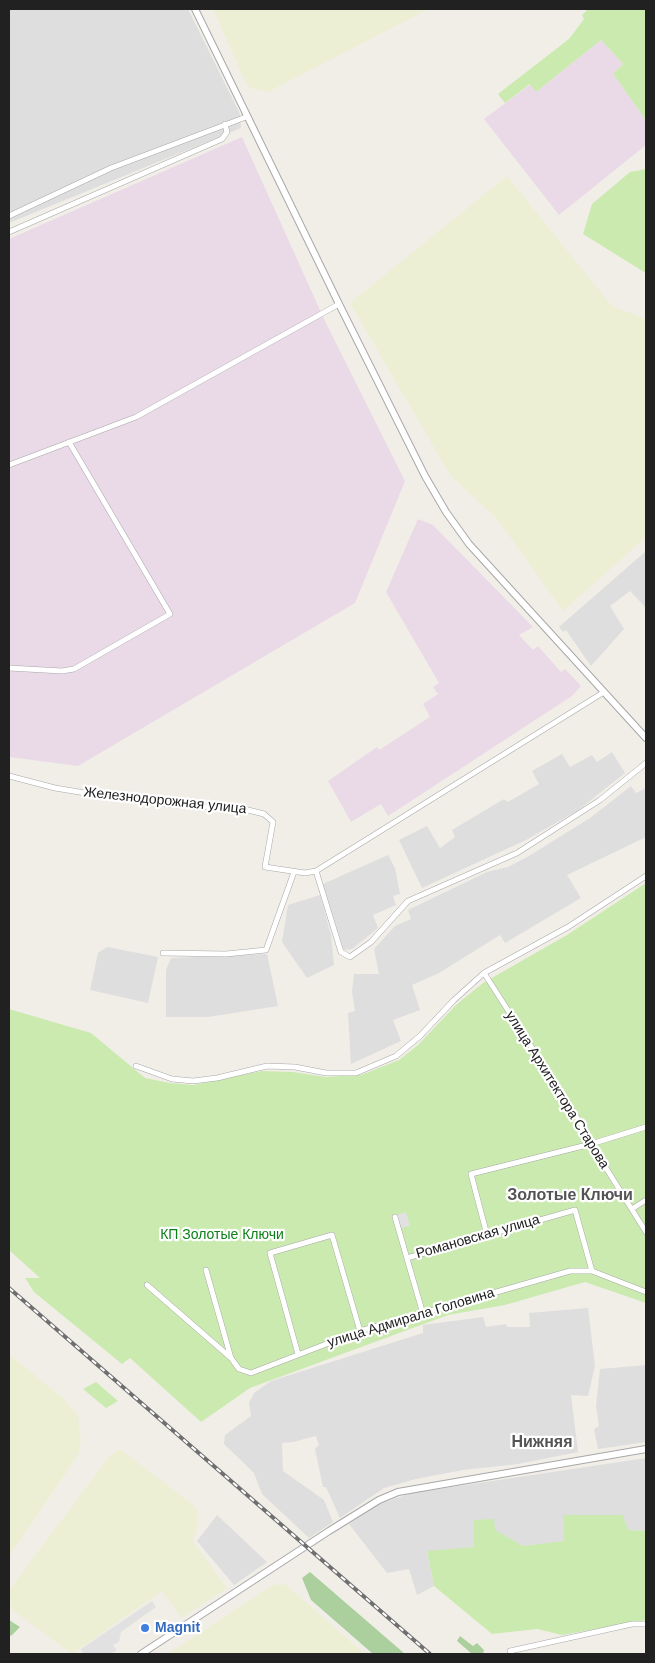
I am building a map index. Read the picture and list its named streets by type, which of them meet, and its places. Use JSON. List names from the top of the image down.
{
  "streets": {
    "street": [
      "Железнодорожная улица",
      "улица Архитектора Старова",
      "Романовская улица",
      "улица Адмирала Головина"
    ]
  },
  "crossings": [
    ["Романовская улица", "улица Адмирала Головина"]
  ],
  "districts": ["Золотые Ключи", "Нижняя"],
  "parks": ["КП Золотые Ключи"],
  "places": ["Magnit"]
}
